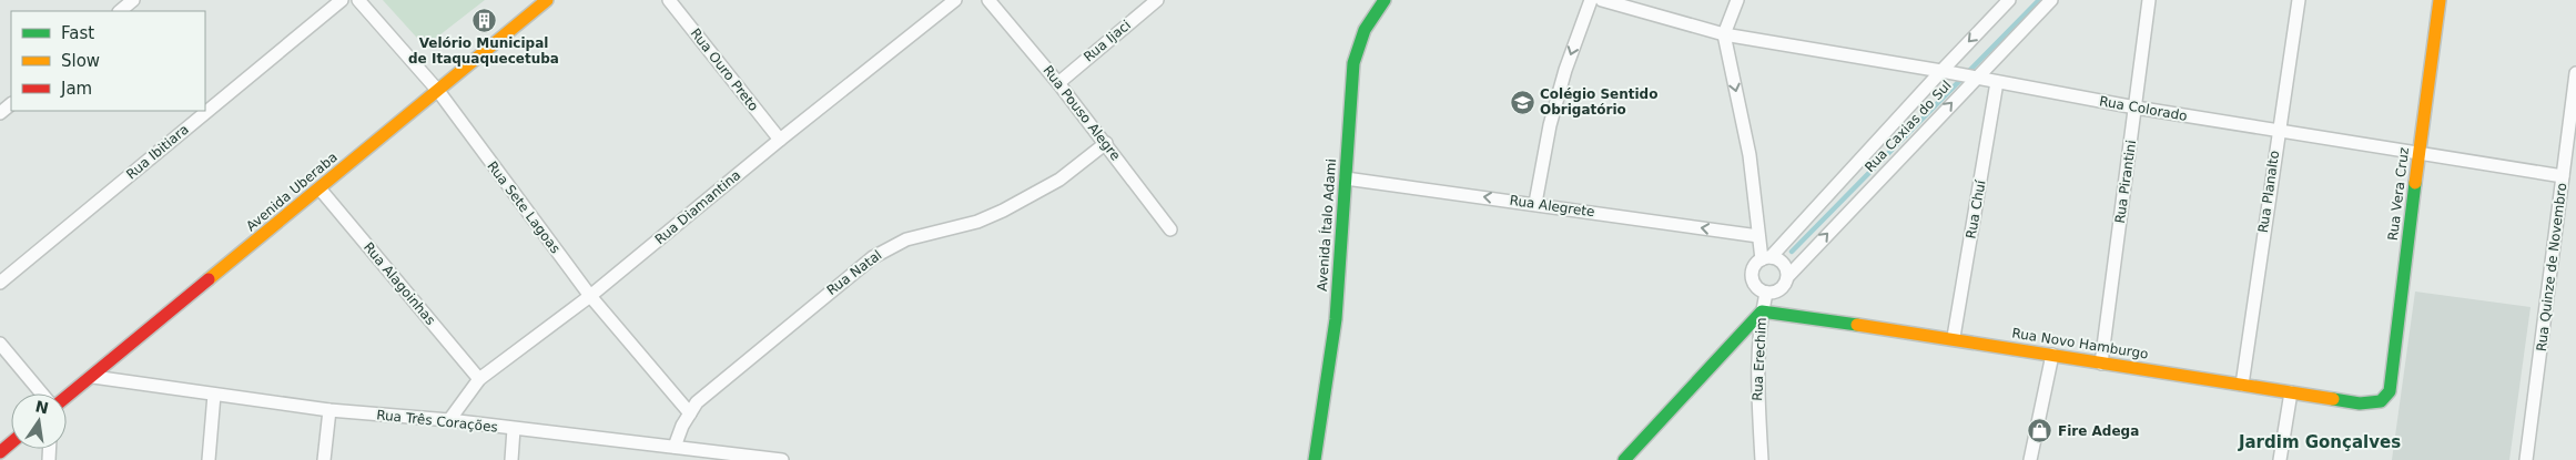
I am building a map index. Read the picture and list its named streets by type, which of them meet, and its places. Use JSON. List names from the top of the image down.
{
  "streets": {
    "street": [
      "Rua Ijaci",
      "Rua Ouro Preto",
      "Rua Colorado",
      "Rua Pouso Alegre",
      "Rua Caxias do Sul",
      "Rua Ibitiara",
      "Rua Pirantini",
      "Avenida Uberaba",
      "Rua Planalto",
      "Rua Vera Cruz",
      "Rua Alegrete",
      "Rua Sete Lagoas",
      "Rua Diamantina",
      "Rua Chuí",
      "Avenida Ítalo Adami",
      "Rua Quinze de Novembro",
      "Rua Natal",
      "Rua Alagoinhas",
      "Rua Novo Hamburgo",
      "Rua Erechim",
      "Rua Três Corações"
    ]
  },
  "crossings": [
    ["Rua Ijaci", "Rua Pouso Alegre"],
    ["Rua Ouro Preto", "Rua Diamantina"],
    ["Rua Colorado", "Rua Caxias do Sul"],
    ["Rua Colorado", "Rua Pirantini"],
    ["Rua Colorado", "Rua Planalto"],
    ["Rua Colorado", "Rua Vera Cruz"],
    ["Rua Colorado", "Rua Chuí"],
    ["Rua Colorado", "Rua Quinze de Novembro"],
    ["Rua Pouso Alegre", "Rua Natal"],
    ["Rua Caxias do Sul", "Rua Erechim"],
    ["Rua Pirantini", "Rua Novo Hamburgo"],
    ["Avenida Uberaba", "Rua Sete Lagoas"],
    ["Avenida Uberaba", "Rua Alagoinhas"],
    ["Avenida Uberaba", "Rua Três Corações"],
    ["Rua Planalto", "Rua Novo Hamburgo"],
    ["Rua Vera Cruz", "Rua Novo Hamburgo"],
    ["Rua Alegrete", "Avenida Ítalo Adami"],
    ["Rua Sete Lagoas", "Rua Diamantina"],
    ["Rua Sete Lagoas", "Rua Natal"],
    ["Rua Diamantina", "Rua Alagoinhas"],
    ["Rua Diamantina", "Rua Três Corações"],
    ["Rua Chuí", "Rua Novo Hamburgo"],
    ["Rua Natal", "Rua Três Corações"],
    ["Rua Novo Hamburgo", "Rua Erechim"]
  ],
  "one_way": ["Rua Alegrete"],
  "districts": ["Jardim Gonçalves"],
  "places": {
    "building": ["Velório Municipal de Itaquaquecetuba"],
    "school or university": ["Colégio Sentido Obrigatório"],
    "shop": ["Fire Adega"]
  },
  "legend": ["Fast", "Slow", "Jam"],
  "north": "top"
}
